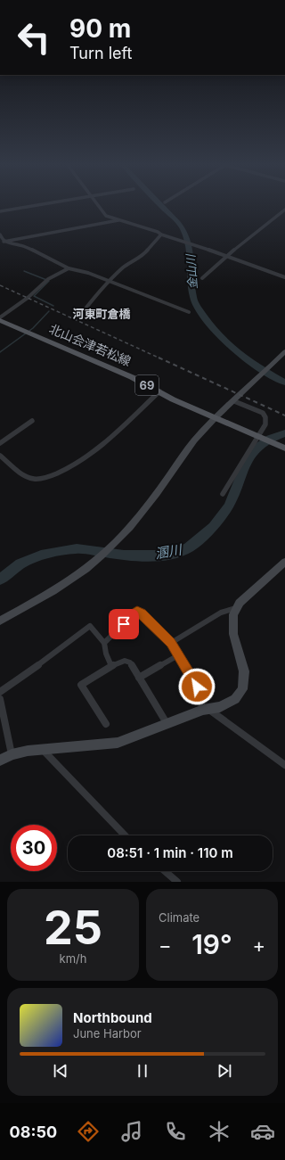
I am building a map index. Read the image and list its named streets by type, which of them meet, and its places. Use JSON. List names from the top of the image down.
{
  "streets": {
    "main road": ["北山会津若松線", "69"]
  },
  "districts": ["河東町倉橋"],
  "water": ["金山川", "溷川"],
  "page": {
    "turn": ["90 m", "Turn left"],
    "limit": "30",
    "trip": "08:51 · 1 min · 110 m",
    "tile": [
      ["25", "km/h"],
      "Climate"
    ],
    "heat": ["−", "19°", "+"],
    "song": ["Northbound", "June Harbor"],
    "tabs": "08:50"
  }
}
